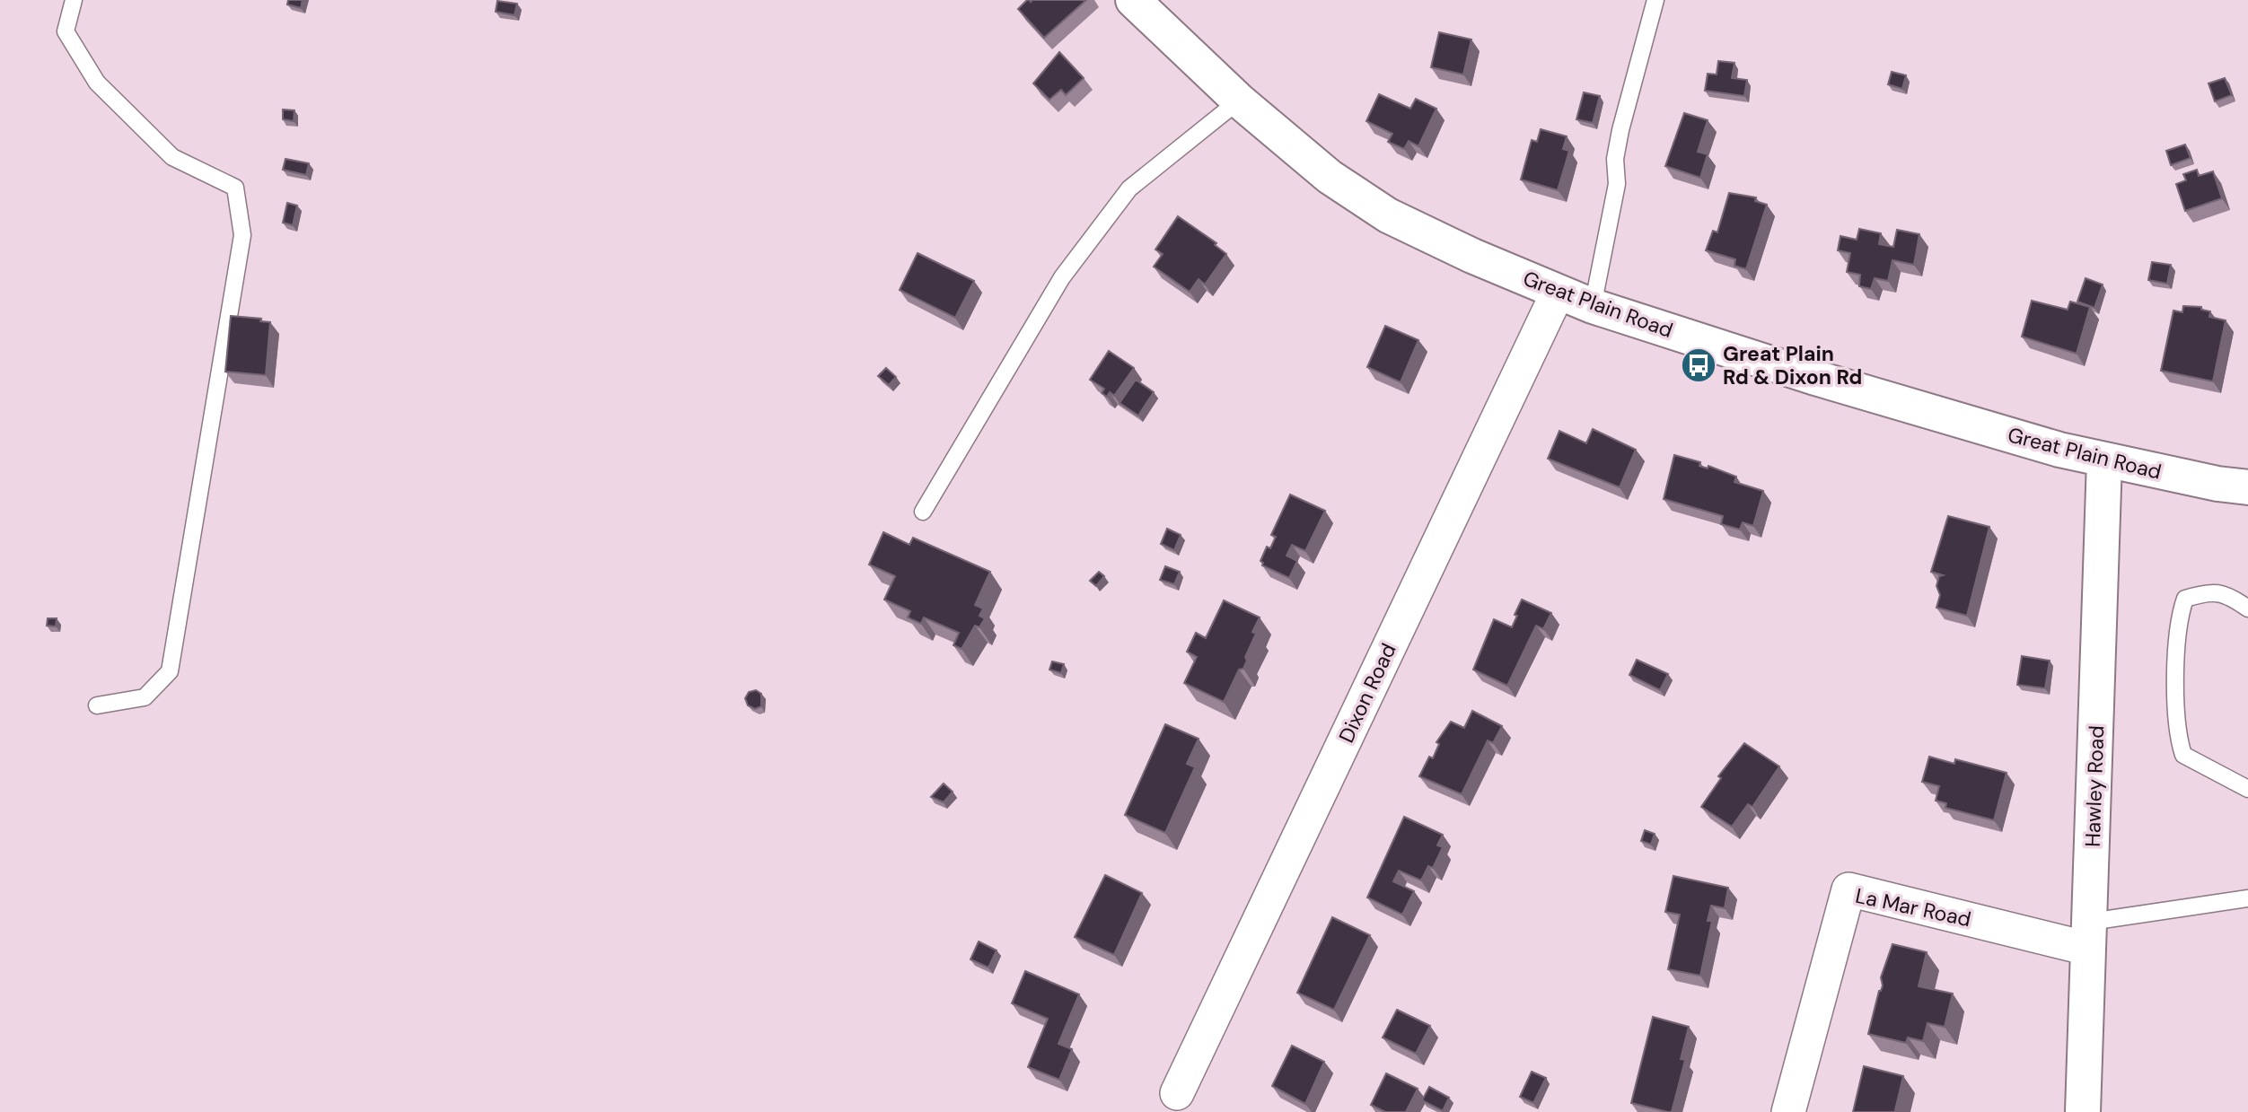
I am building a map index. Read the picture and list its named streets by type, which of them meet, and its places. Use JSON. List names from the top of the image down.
{
  "streets": {
    "street": [
      "Great Plain Road",
      "Dixon Road",
      "Hawley Road",
      "La Mar Road"
    ]
  },
  "crossings": [
    ["Great Plain Road", "Dixon Road"],
    ["Great Plain Road", "Hawley Road"],
    ["Hawley Road", "La Mar Road"]
  ],
  "places": {
    "bus stop": ["Great Plain Rd & Dixon Rd"]
  }
}
